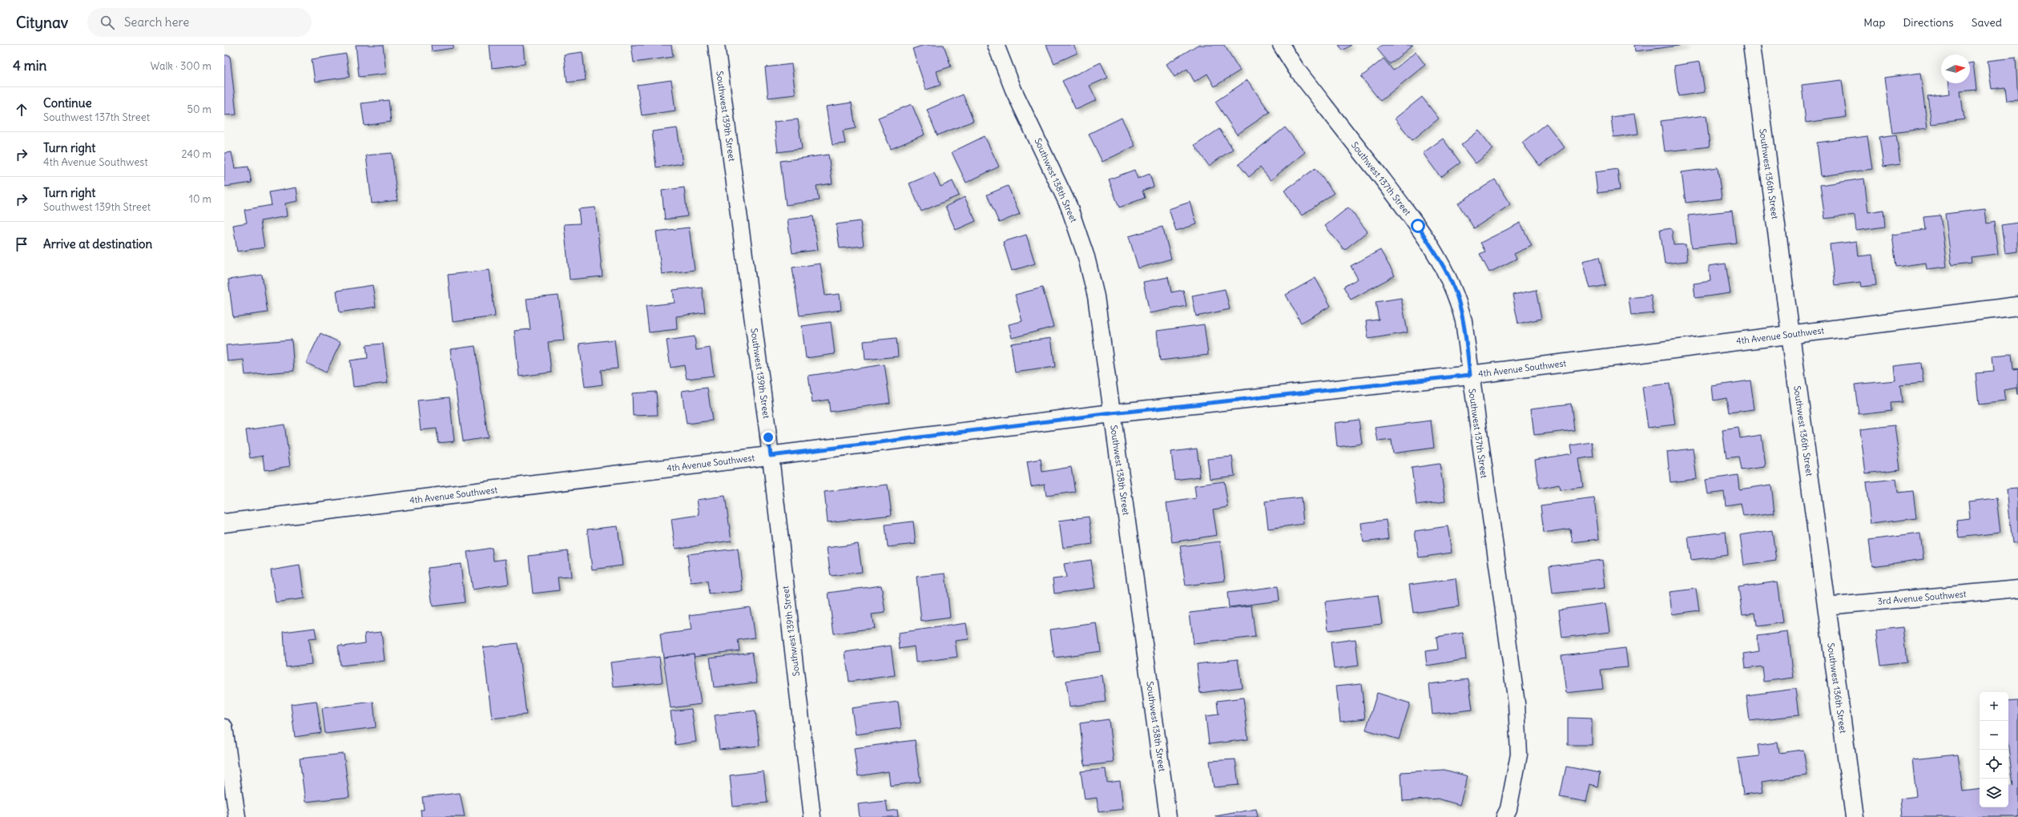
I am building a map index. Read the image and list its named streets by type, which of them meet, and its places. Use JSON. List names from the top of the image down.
{
  "streets": {
    "street": [
      "Southwest 139th Street",
      "Southwest 136th Street",
      "Southwest 137th Street",
      "Southwest 138th Street",
      "4th Avenue Southwest",
      "3rd Avenue Southwest"
    ]
  },
  "crossings": [
    ["Southwest 139th Street", "4th Avenue Southwest"],
    ["Southwest 136th Street", "4th Avenue Southwest"],
    ["Southwest 136th Street", "3rd Avenue Southwest"],
    ["Southwest 137th Street", "4th Avenue Southwest"],
    ["Southwest 138th Street", "4th Avenue Southwest"]
  ],
  "north": "right",
  "page": {
    "header": "Citynav",
    "search": "Search here",
    "nav": ["Map", "Directions", "Saved"],
    "heading": ["4 min", "Walk · 300 m"],
    "list": [
      ["Continue", "Southwest 137th Street", "50 m"],
      ["Turn right", "4th Avenue Southwest", "240 m"],
      ["Turn right", "Southwest 139th Street", "10 m"],
      "Arrive at destination"
    ],
    "map_buttons": ["+", "−"]
  }
}
